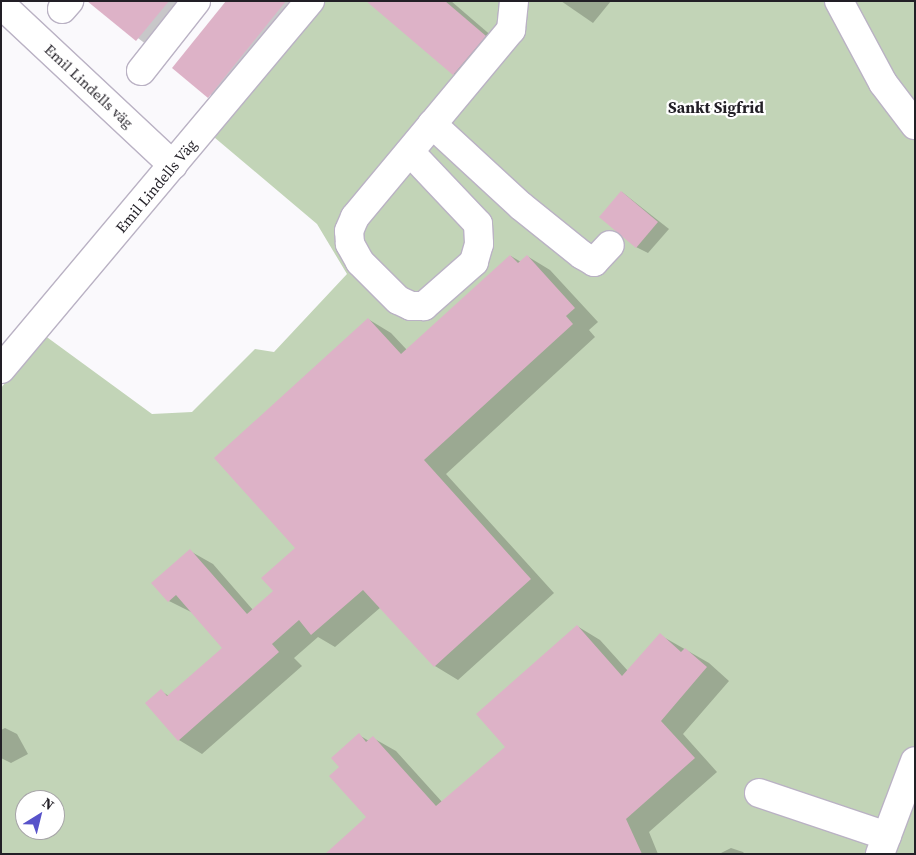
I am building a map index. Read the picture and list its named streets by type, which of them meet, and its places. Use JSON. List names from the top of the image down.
{
  "streets": {
    "street": ["Emil Lindells väg", "Emil Lindells Väg"]
  },
  "crossings": [
    ["Emil Lindells väg", "Emil Lindells Väg"]
  ],
  "districts": ["Sankt Sigfrid"],
  "north": "top right"
}
